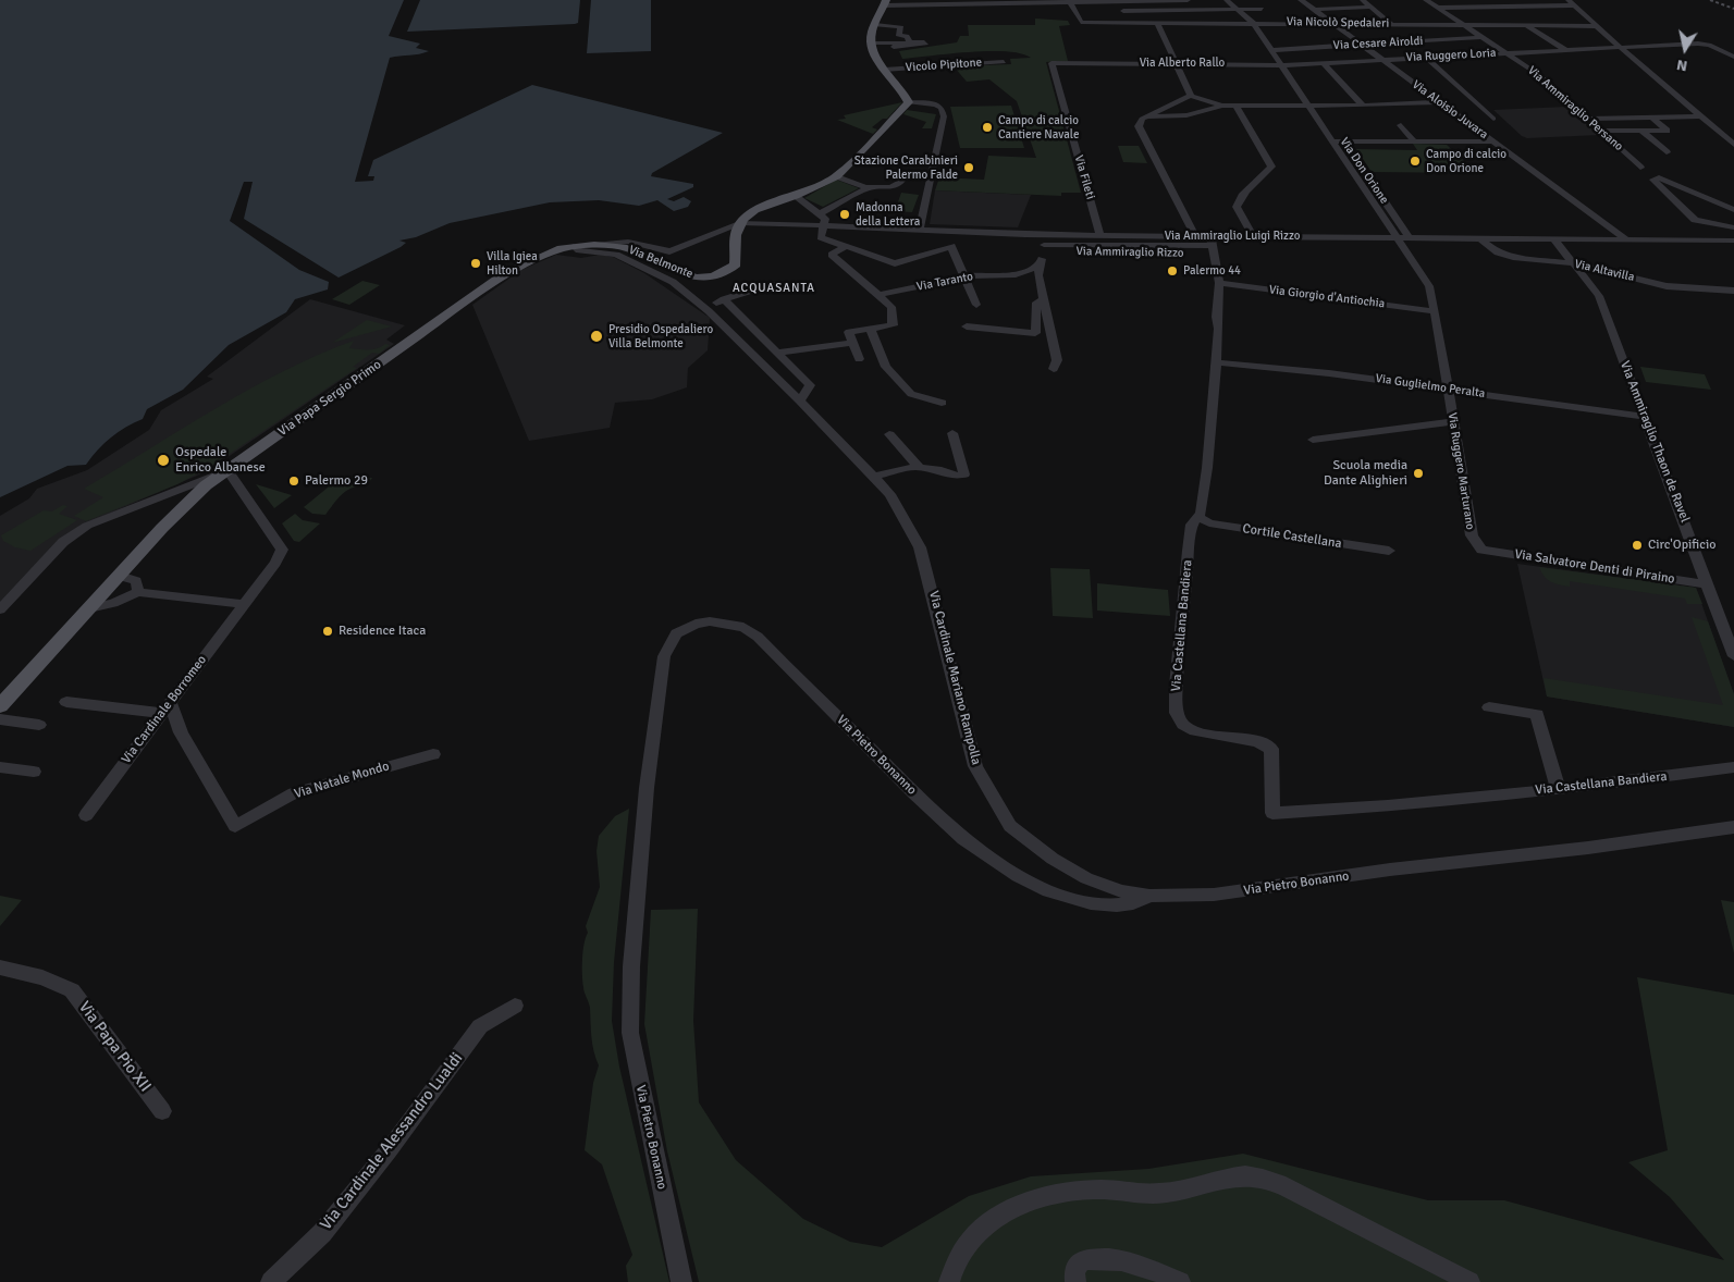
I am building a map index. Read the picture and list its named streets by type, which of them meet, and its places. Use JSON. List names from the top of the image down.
{
  "streets": {
    "main road": ["Via Belmonte", "Via Papa Sergio Primo"],
    "street": [
      "Via Nicolò Spedaleri",
      "Via Cesare Airoldi",
      "Via Ruggero Loria",
      "Via Alberto Rallo",
      "Vicolo Pipitone",
      "Via Ammiraglio Persano",
      "Via Aloisio Juvara",
      "Via Don Orione",
      "Via Fileti",
      "Via Ammiraglio Luigi Rizzo",
      "Via Ammiraglio Rizzo",
      "Via Altavilla",
      "Via Taranto",
      "Via Giorgio d'Antiochia",
      "Via Guglielmo Peralta",
      "Via Ammiraglio Thaon de Ravel",
      "Via Ruggero Marturano",
      "Cortile Castellana",
      "Via Salvatore Denti di Piraino",
      "Via Castellana Bandiera",
      "Via Cardinale Mariano Rampolla",
      "Via Cardinale Borromeo",
      "Via Pietro Bonanno",
      "Via Natale Mondo",
      "Via Papa Pio XII",
      "Via Cardinale Alessandro Lualdi"
    ]
  },
  "crossings": [
    ["Via Nicolò Spedaleri", "Via Ammiraglio Persano"],
    ["Via Nicolò Spedaleri", "Via Aloisio Juvara"],
    ["Via Nicolò Spedaleri", "Via Don Orione"],
    ["Via Cesare Airoldi", "Via Ammiraglio Persano"],
    ["Via Cesare Airoldi", "Via Aloisio Juvara"],
    ["Via Cesare Airoldi", "Via Don Orione"],
    ["Via Ruggero Loria", "Via Alberto Rallo"],
    ["Via Ruggero Loria", "Via Ammiraglio Persano"],
    ["Via Ruggero Loria", "Via Aloisio Juvara"],
    ["Via Ruggero Loria", "Via Don Orione"],
    ["Via Alberto Rallo", "Via Don Orione"],
    ["Via Alberto Rallo", "Via Fileti"],
    ["Via Aloisio Juvara", "Via Ammiraglio Luigi Rizzo"],
    ["Via Don Orione", "Via Ammiraglio Luigi Rizzo"],
    ["Via Don Orione", "Via Ruggero Marturano"],
    ["Via Fileti", "Via Ammiraglio Luigi Rizzo"],
    ["Via Ammiraglio Luigi Rizzo", "Via Ammiraglio Rizzo"],
    ["Via Ammiraglio Luigi Rizzo", "Via Belmonte"],
    ["Via Ammiraglio Luigi Rizzo", "Via Altavilla"],
    ["Via Ammiraglio Luigi Rizzo", "Via Ammiraglio Thaon de Ravel"],
    ["Via Ammiraglio Luigi Rizzo", "Via Ruggero Marturano"],
    ["Via Ammiraglio Luigi Rizzo", "Via Castellana Bandiera"],
    ["Via Ammiraglio Rizzo", "Via Castellana Bandiera"],
    ["Via Belmonte", "Via Papa Sergio Primo"],
    ["Via Belmonte", "Via Cardinale Mariano Rampolla"],
    ["Via Altavilla", "Via Ammiraglio Thaon de Ravel"],
    ["Via Giorgio d'Antiochia", "Via Ruggero Marturano"],
    ["Via Giorgio d'Antiochia", "Via Castellana Bandiera"],
    ["Via Guglielmo Peralta", "Via Ammiraglio Thaon de Ravel"],
    ["Via Guglielmo Peralta", "Via Ruggero Marturano"],
    ["Via Guglielmo Peralta", "Via Castellana Bandiera"],
    ["Via Papa Sergio Primo", "Via Cardinale Mariano Rampolla"],
    ["Via Papa Sergio Primo", "Via Cardinale Borromeo"],
    ["Via Ammiraglio Thaon de Ravel", "Via Salvatore Denti di Piraino"],
    ["Via Ruggero Marturano", "Via Salvatore Denti di Piraino"],
    ["Cortile Castellana", "Via Castellana Bandiera"],
    ["Via Cardinale Mariano Rampolla", "Via Pietro Bonanno"],
    ["Via Cardinale Borromeo", "Via Natale Mondo"]
  ],
  "districts": ["ACQUASANTA"],
  "places": [
    "Campo di calcio Cantiere Navale",
    "Campo di calcio Don Orione",
    "Stazione Carabinieri Palermo Falde",
    "Madonna della Lettera",
    "Villa Igiea Hilton",
    "Palermo 44",
    "Presidio Ospedaliero Villa Belmonte",
    "Ospedale Enrico Albanese",
    "Scuola media Dante Alighieri",
    "Palermo 29",
    "Circ'Opificio",
    "Residence Itaca"
  ],
  "north": "bottom"
}
